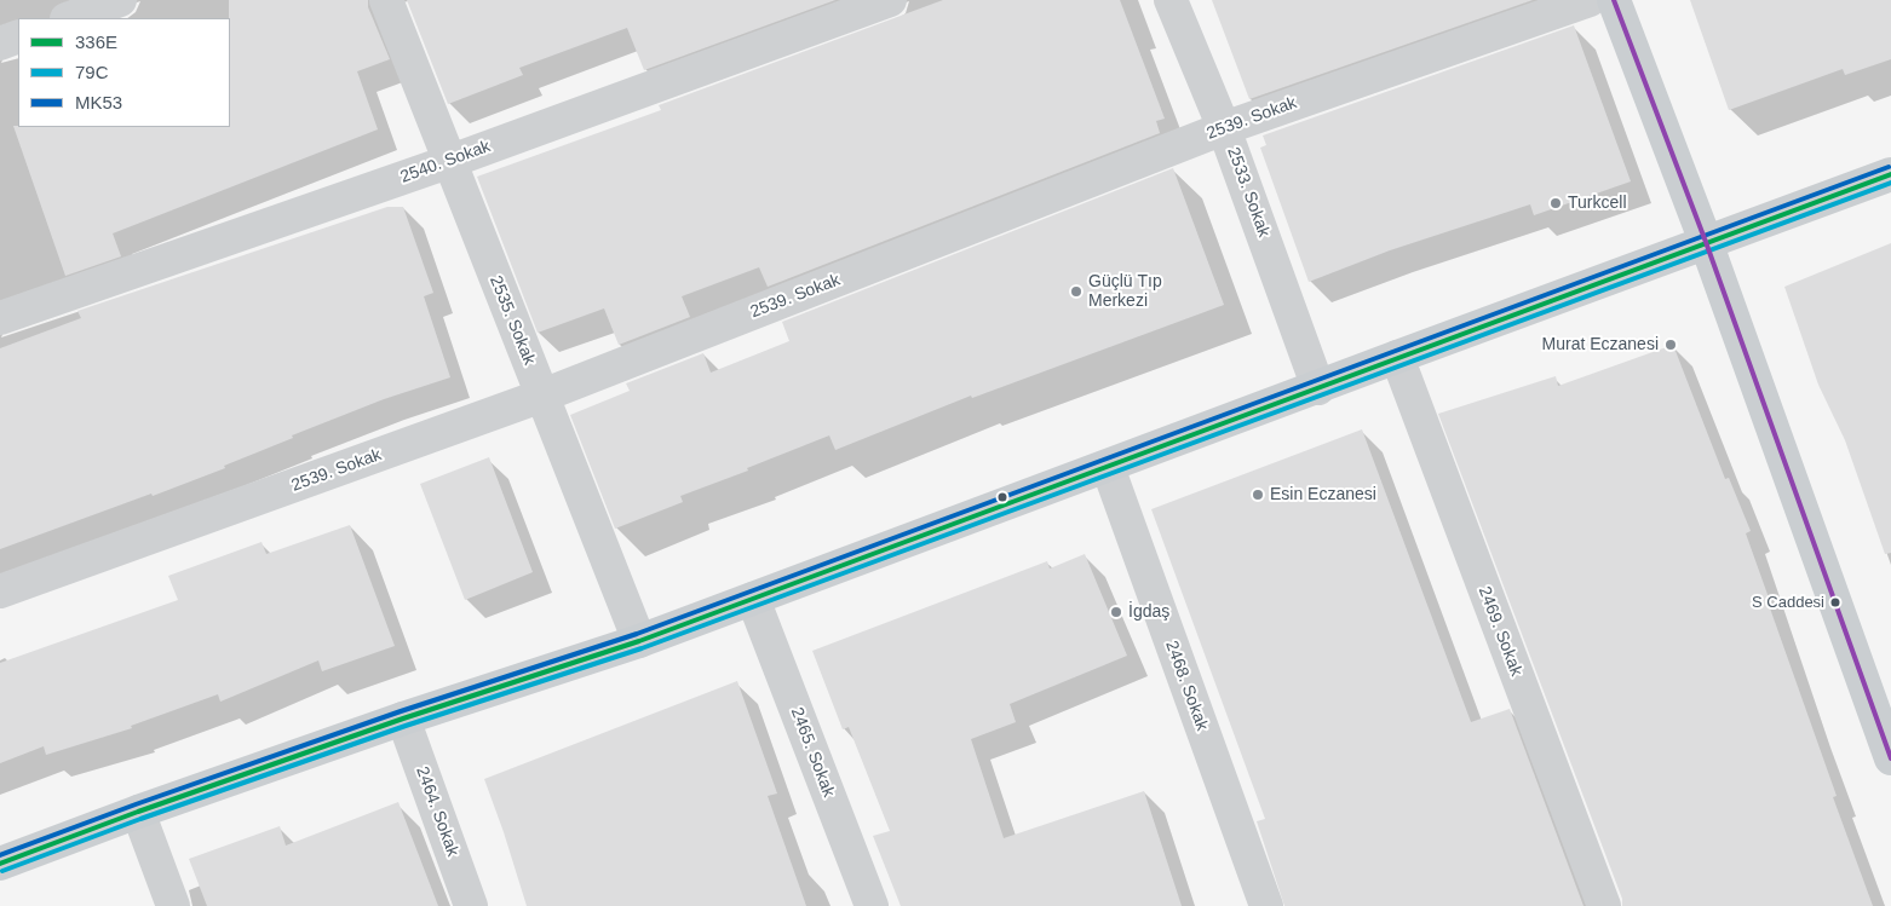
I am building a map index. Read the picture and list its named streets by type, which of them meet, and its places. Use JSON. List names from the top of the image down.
{
  "streets": {
    "street": [
      "2539. Sokak",
      "2540. Sokak",
      "2533. Sokak",
      "2535. Sokak",
      "2469. Sokak",
      "2468. Sokak",
      "2465. Sokak",
      "2464. Sokak"
    ]
  },
  "crossings": [
    ["2539. Sokak", "2533. Sokak"],
    ["2539. Sokak", "2535. Sokak"],
    ["2540. Sokak", "2535. Sokak"]
  ],
  "places": [
    "Turkcell",
    "Güçlü Tıp Merkezi",
    "Murat Eczanesi",
    "Esin Eczanesi",
    "S Caddesi",
    "İgdaş"
  ],
  "lines": ["transit line MK53", "transit line 336E", "transit line 79C"],
  "legend": ["336E", "79C", "MK53"]
}
